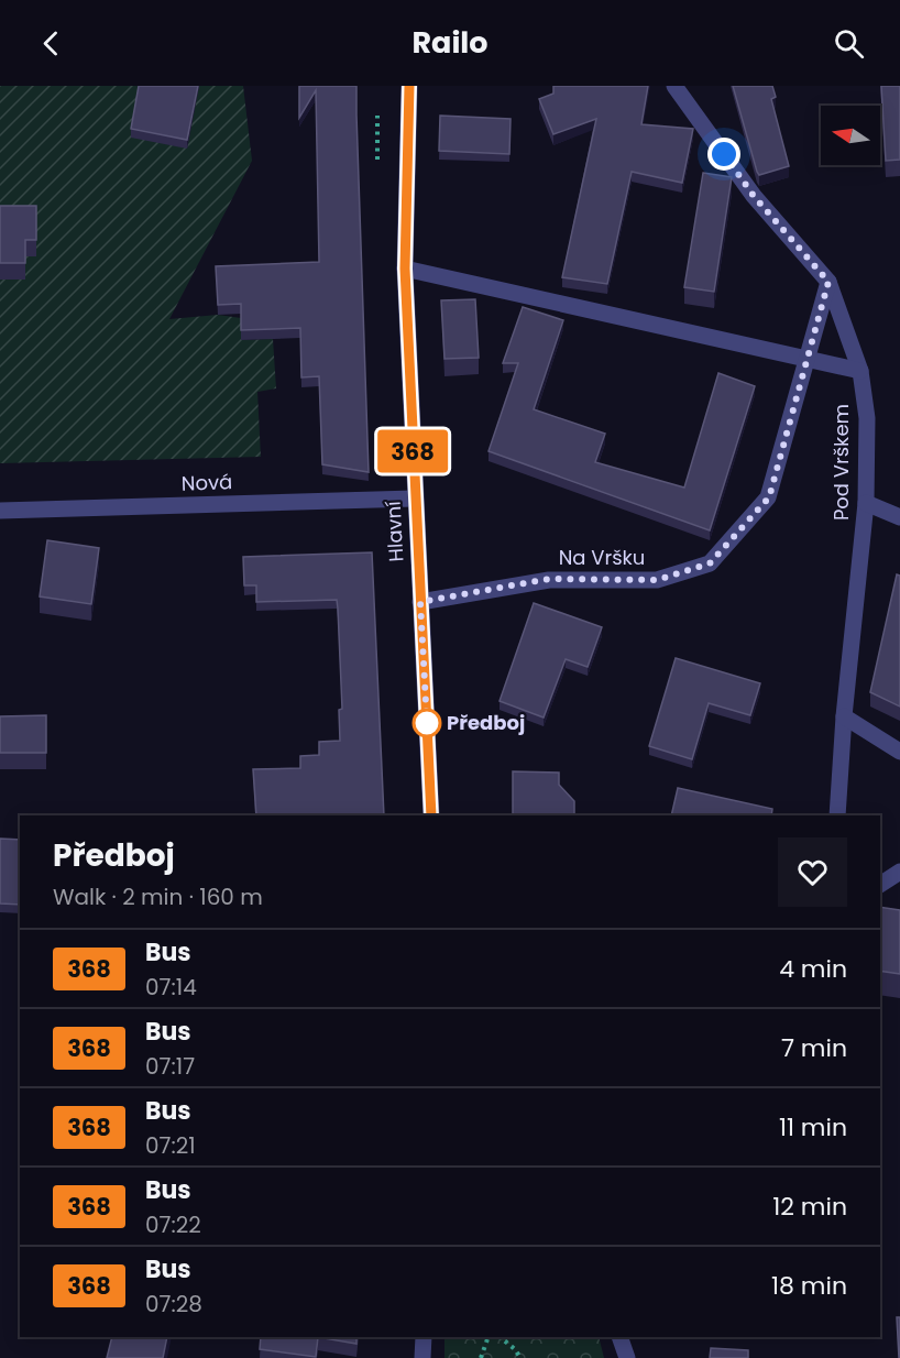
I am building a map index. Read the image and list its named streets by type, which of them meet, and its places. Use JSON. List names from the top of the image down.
{
  "streets": {
    "street": [
      "Pod Vrškem",
      "Nová",
      "Hlavní",
      "Na Vršku"
    ]
  },
  "crossings": [
    ["Pod Vrškem", "Na Vršku"],
    ["Nová", "Hlavní"],
    ["Hlavní", "Na Vršku"]
  ],
  "places": ["Předboj"],
  "lines": ["bus line 368"],
  "north": "left",
  "page": {
    "header": "Railo",
    "on_map": "368",
    "heading": ["Předboj", "Walk · 2 min · 160 m"],
    "list": [
      {
        "mark": "368",
        "name": "Bus",
        "note": "07:14",
        "value": "4 min"
      },
      {
        "mark": "368",
        "name": "Bus",
        "note": "07:17",
        "value": "7 min"
      },
      {
        "mark": "368",
        "name": "Bus",
        "note": "07:21",
        "value": "11 min"
      },
      {
        "mark": "368",
        "name": "Bus",
        "note": "07:22",
        "value": "12 min"
      },
      {
        "mark": "368",
        "name": "Bus",
        "note": "07:28",
        "value": "18 min"
      }
    ]
  }
}
